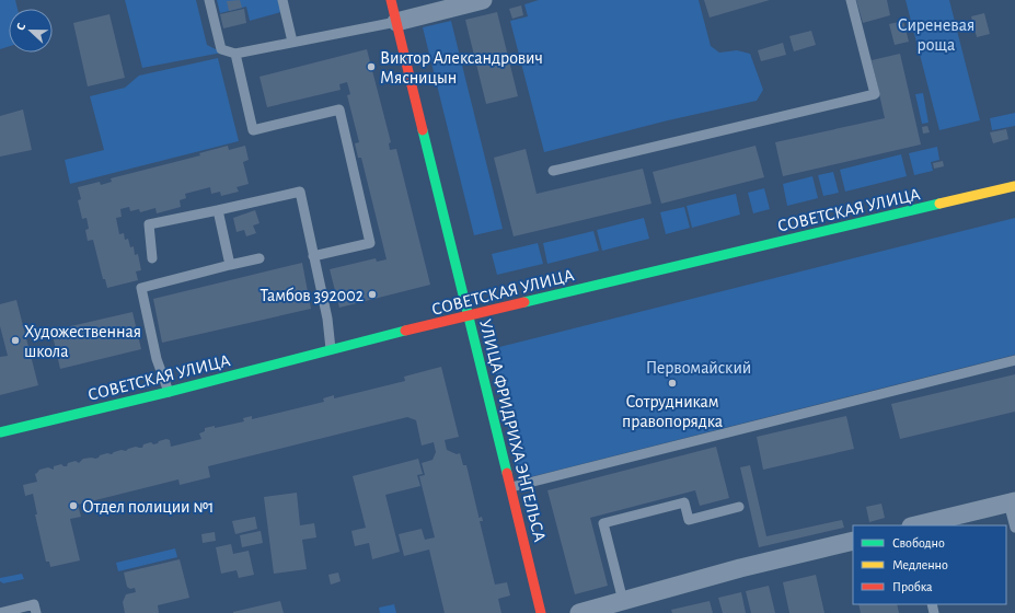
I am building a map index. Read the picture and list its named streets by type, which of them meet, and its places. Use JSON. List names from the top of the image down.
{
  "streets": {
    "main road": ["СОВЕТСКАЯ УЛИЦА", "УЛИЦА ФРИДРИХА ЭНГЕЛЬСА"]
  },
  "crossings": [
    ["СОВЕТСКАЯ УЛИЦА", "УЛИЦА ФРИДРИХА ЭНГЕЛЬСА"]
  ],
  "parks": ["Сиреневая роща", "Первомайский"],
  "places": [
    "Виктор Александрович Мясницын",
    "Тамбов 392002",
    "Художественная школа",
    "Сотрудникам правопорядка",
    "Отдел полиции №1"
  ],
  "legend": ["Свободно", "Медленно", "Пробка"],
  "north": "left"
}
